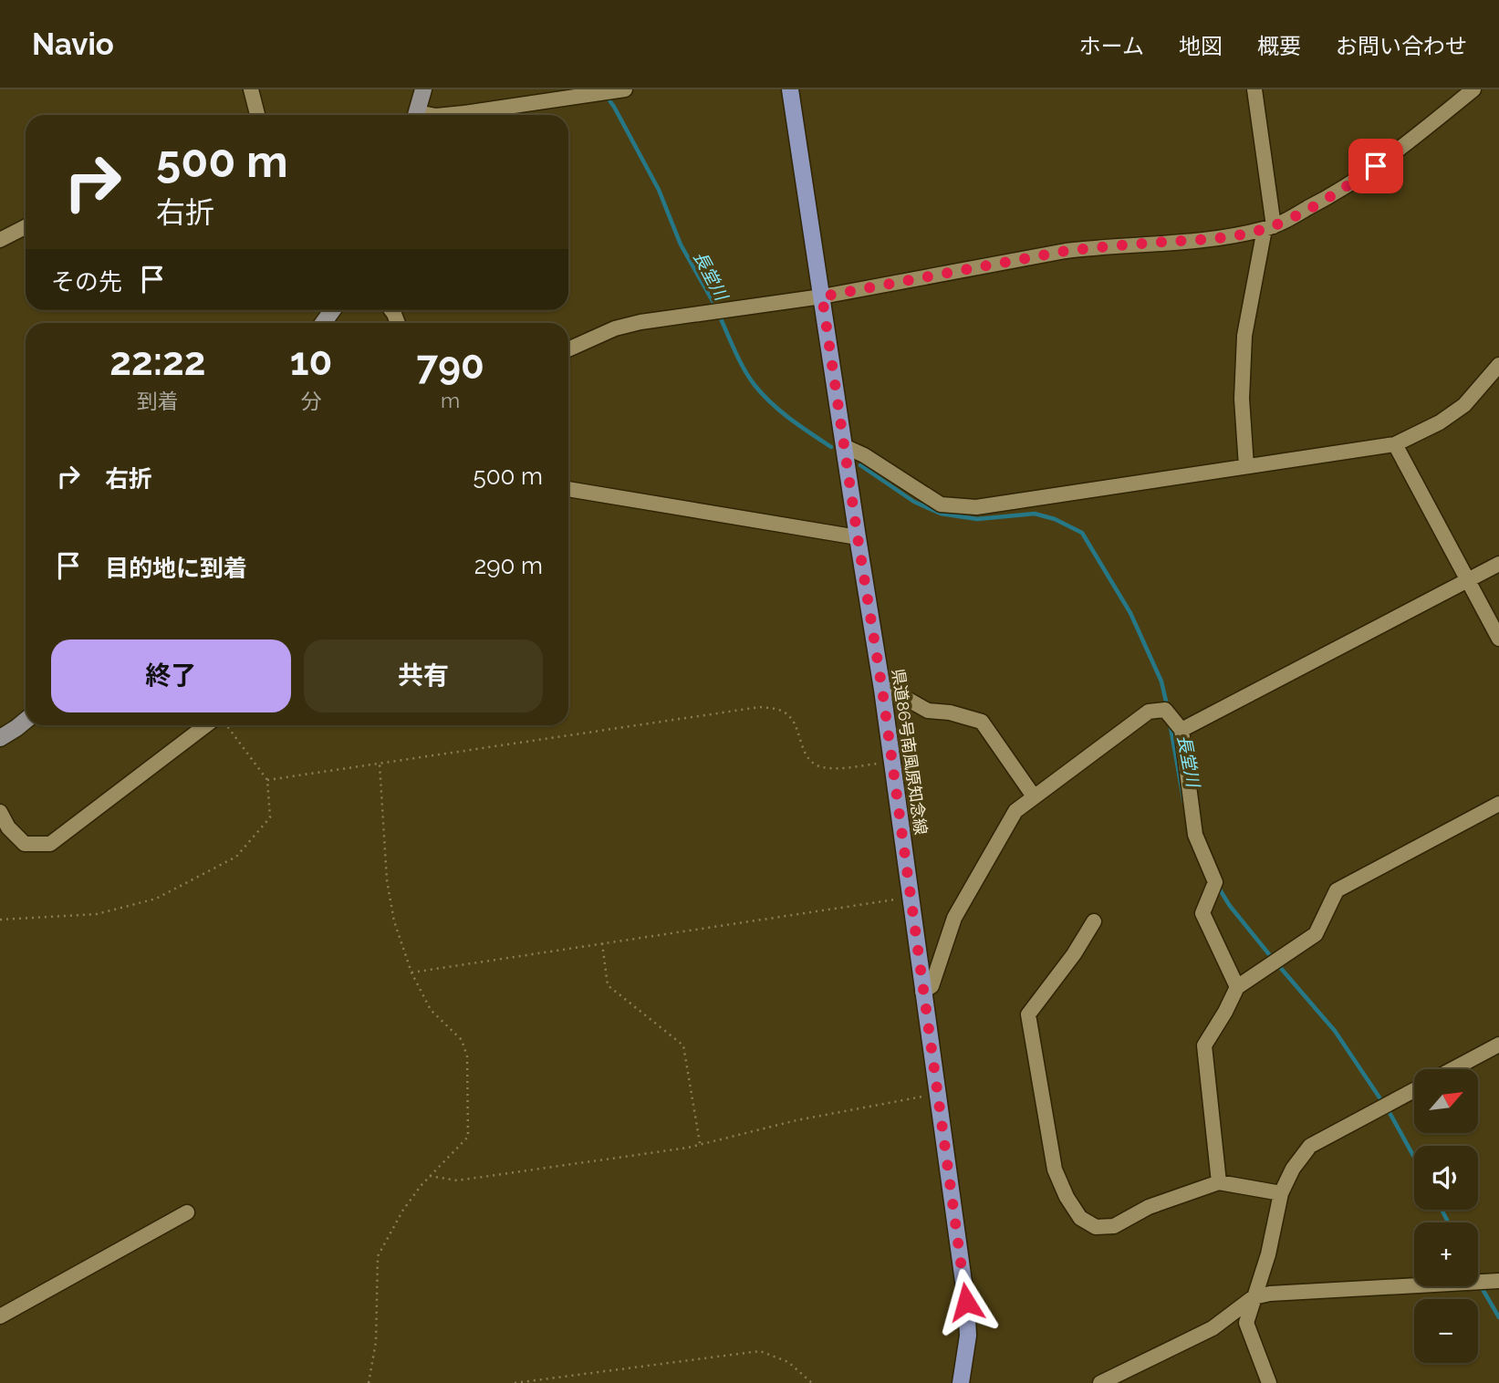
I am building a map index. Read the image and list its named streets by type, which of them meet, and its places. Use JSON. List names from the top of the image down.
{
  "streets": {
    "main road": ["県道86号南風原知念線"]
  },
  "water": ["長堂川"],
  "north": "top right",
  "page": {
    "header": "Navio",
    "nav": [
      "ホーム",
      "地図",
      "概要",
      "お問い合わせ"
    ],
    "turn": ["500 m", "右折"],
    "then": "その先",
    "eta": [
      "22:22",
      "到着",
      "10",
      "分",
      "790",
      "m"
    ],
    "list": [
      {
        "name": "右折",
        "value": "500 m"
      },
      {
        "name": "目的地に到着",
        "value": "290 m"
      }
    ],
    "buttons": ["終了", "共有"],
    "map_buttons": ["+", "−"]
  }
}
